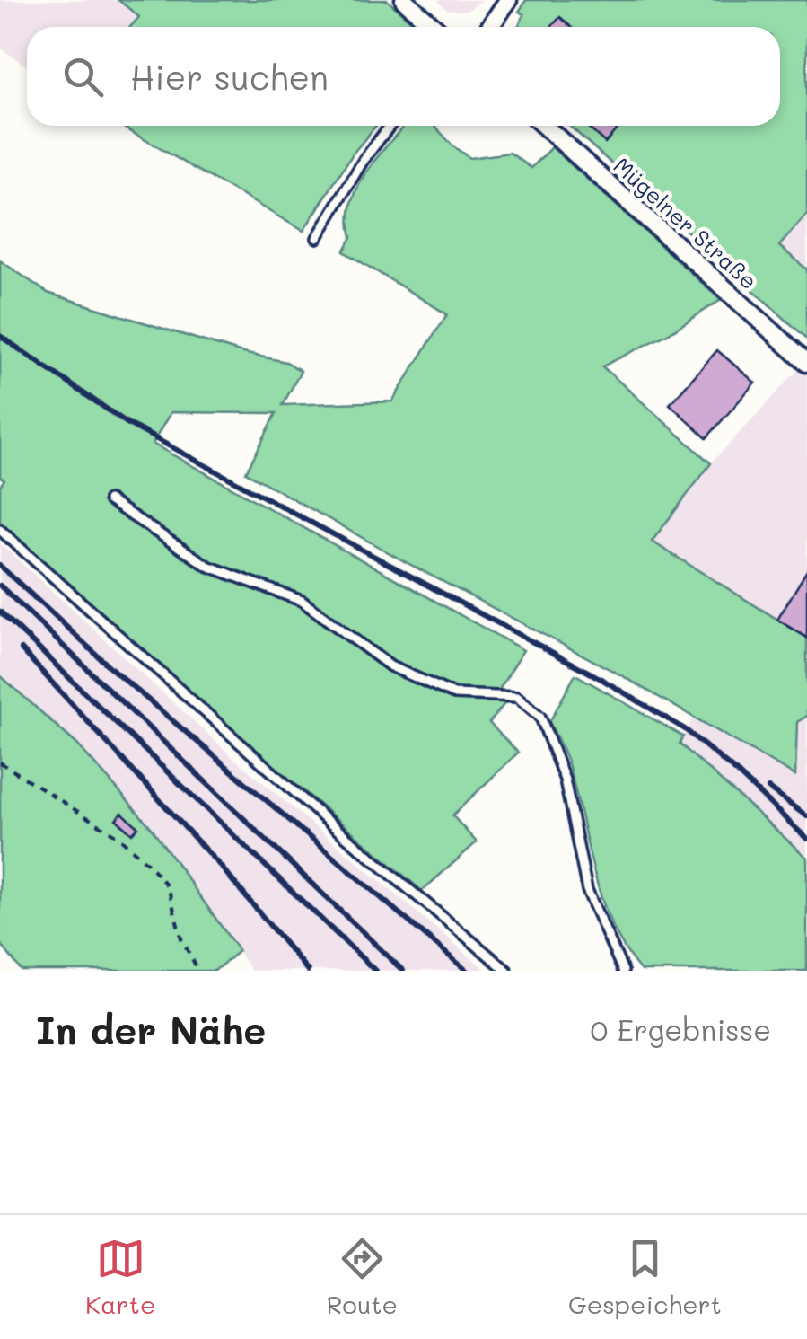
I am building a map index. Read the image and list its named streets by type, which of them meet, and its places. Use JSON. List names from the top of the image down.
{
  "streets": {
    "street": ["Mügelner Straße"]
  },
  "page": {
    "search": "Hier suchen",
    "heading": ["In der Nähe", "0 Ergebnisse"],
    "nav": ["Karte", "Route", "Gespeichert"]
  }
}
